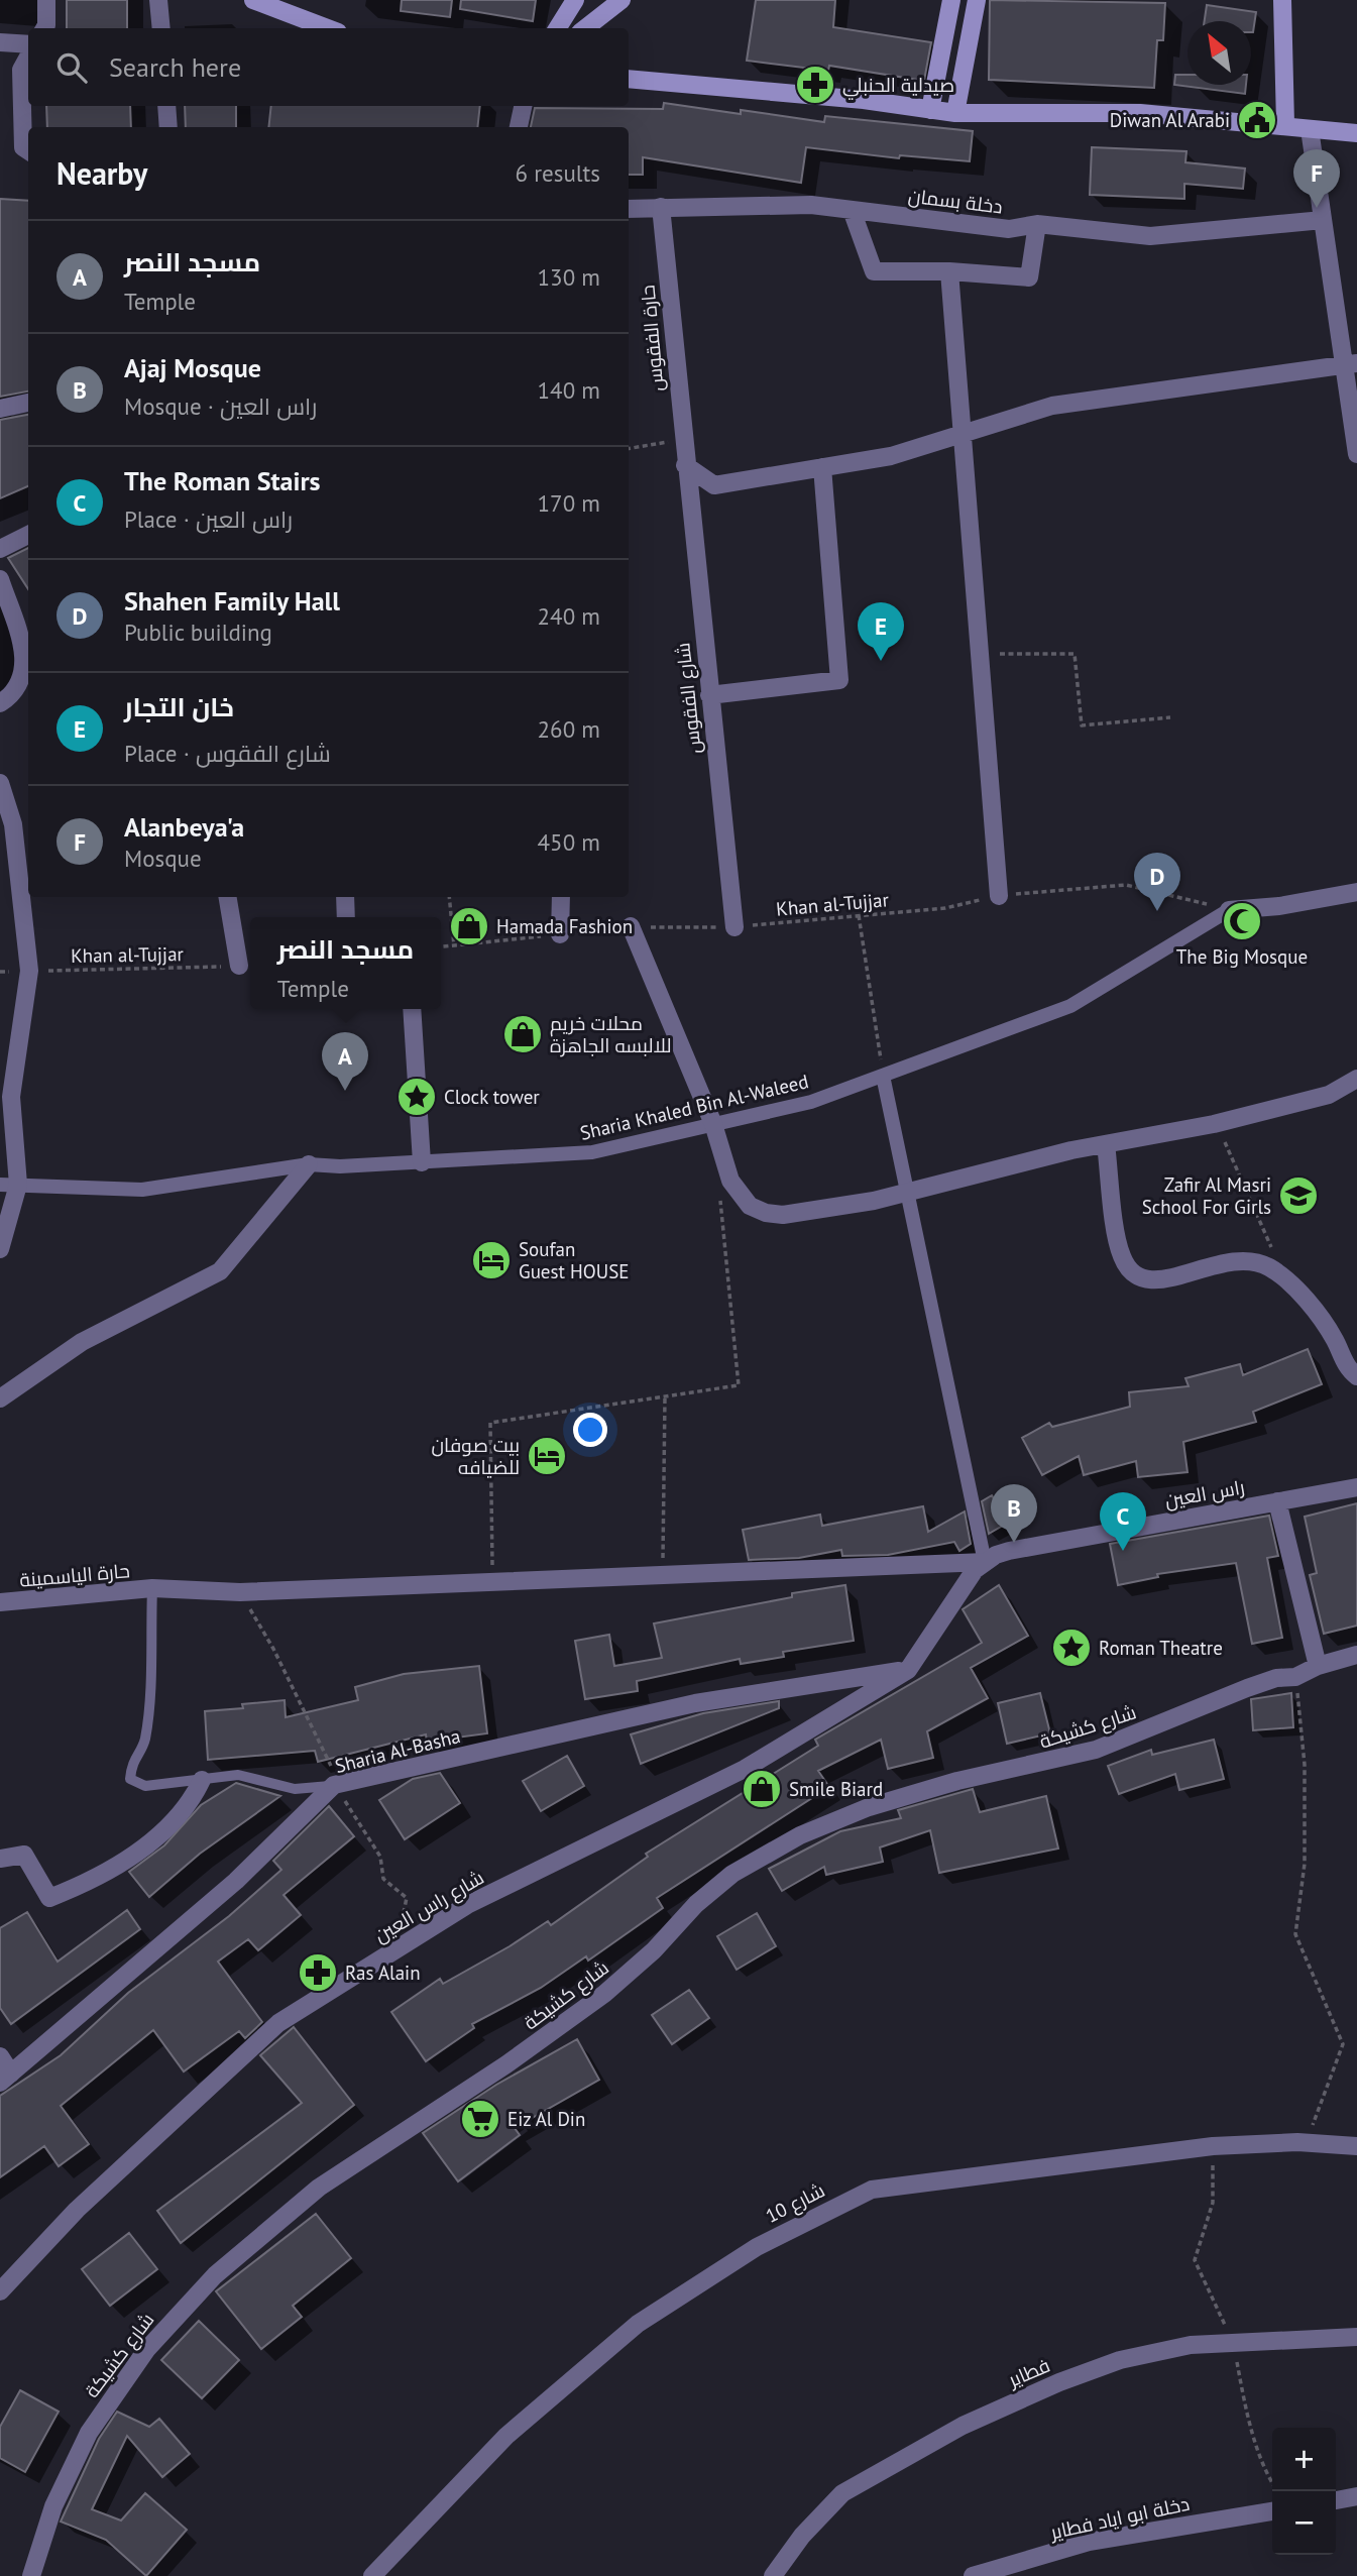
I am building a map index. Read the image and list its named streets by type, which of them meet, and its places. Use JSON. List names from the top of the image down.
{
  "streets": {
    "street": [
      "دخلة بسمان",
      "حارة الفقوس",
      "شارع الفقوس",
      "Sharia Khaled Bin Al-Waleed",
      "راس العين",
      "حارة الياسمينة",
      "شارع كشيكة",
      "Sharia Al-Basha",
      "شارع راس العين",
      "شارع 10",
      "فطاير",
      "دخلة ابو اياد فطاير"
    ],
    "path": ["Khan al-Tujjar"]
  },
  "crossings": [
    ["دخلة بسمان", "حارة الفقوس"],
    ["حارة الفقوس", "شارع الفقوس"],
    ["شارع الفقوس", "Khan al-Tujjar"],
    ["Khan al-Tujjar", "Sharia Khaled Bin Al-Waleed"],
    ["راس العين", "حارة الياسمينة"],
    ["راس العين", "Sharia Al-Basha"],
    ["راس العين", "شارع راس العين"],
    ["Sharia Al-Basha", "شارع راس العين"]
  ],
  "places": {
    "pharmacy": ["صيدلية الحنبلي", "Ras Alain"],
    "public building": ["Diwan Al Arabi"],
    "mosque": ["The Big Mosque"],
    "shop": ["Hamada Fashion", "محلات خريم للالبسه الجاهزة", "Smile Biard"],
    "place": ["Clock tower", "Roman Theatre"],
    "school or university": ["Zafir Al Masri School For Girls"],
    "hotel": ["Soufan Guest HOUSE", "بيت صوفان للضيافه"],
    "supermarket": ["Eiz Al Din"]
  },
  "north": "top left",
  "page": {
    "search": "Search here",
    "heading": ["Nearby", "6 results"],
    "pins": [
      "F",
      "E",
      "D",
      "A",
      "B",
      "C"
    ],
    "list": [
      {
        "mark": "A",
        "name": "مسجد النصر",
        "note": "Temple",
        "value": "130 m"
      },
      {
        "mark": "B",
        "name": "Ajaj Mosque",
        "note": "Mosque · راس العين",
        "value": "140 m"
      },
      {
        "mark": "C",
        "name": "The Roman Stairs",
        "note": "Place · راس العين",
        "value": "170 m"
      },
      {
        "mark": "D",
        "name": "Shahen Family Hall",
        "note": "Public building",
        "value": "240 m"
      },
      {
        "mark": "E",
        "name": "خان التجار",
        "note": "Place · شارع الفقوس",
        "value": "260 m"
      },
      {
        "mark": "F",
        "name": "Alanbeya'a",
        "note": "Mosque",
        "value": "450 m"
      }
    ],
    "popup": ["مسجد النصر", "Temple"],
    "map_buttons": ["+", "−"]
  }
}
